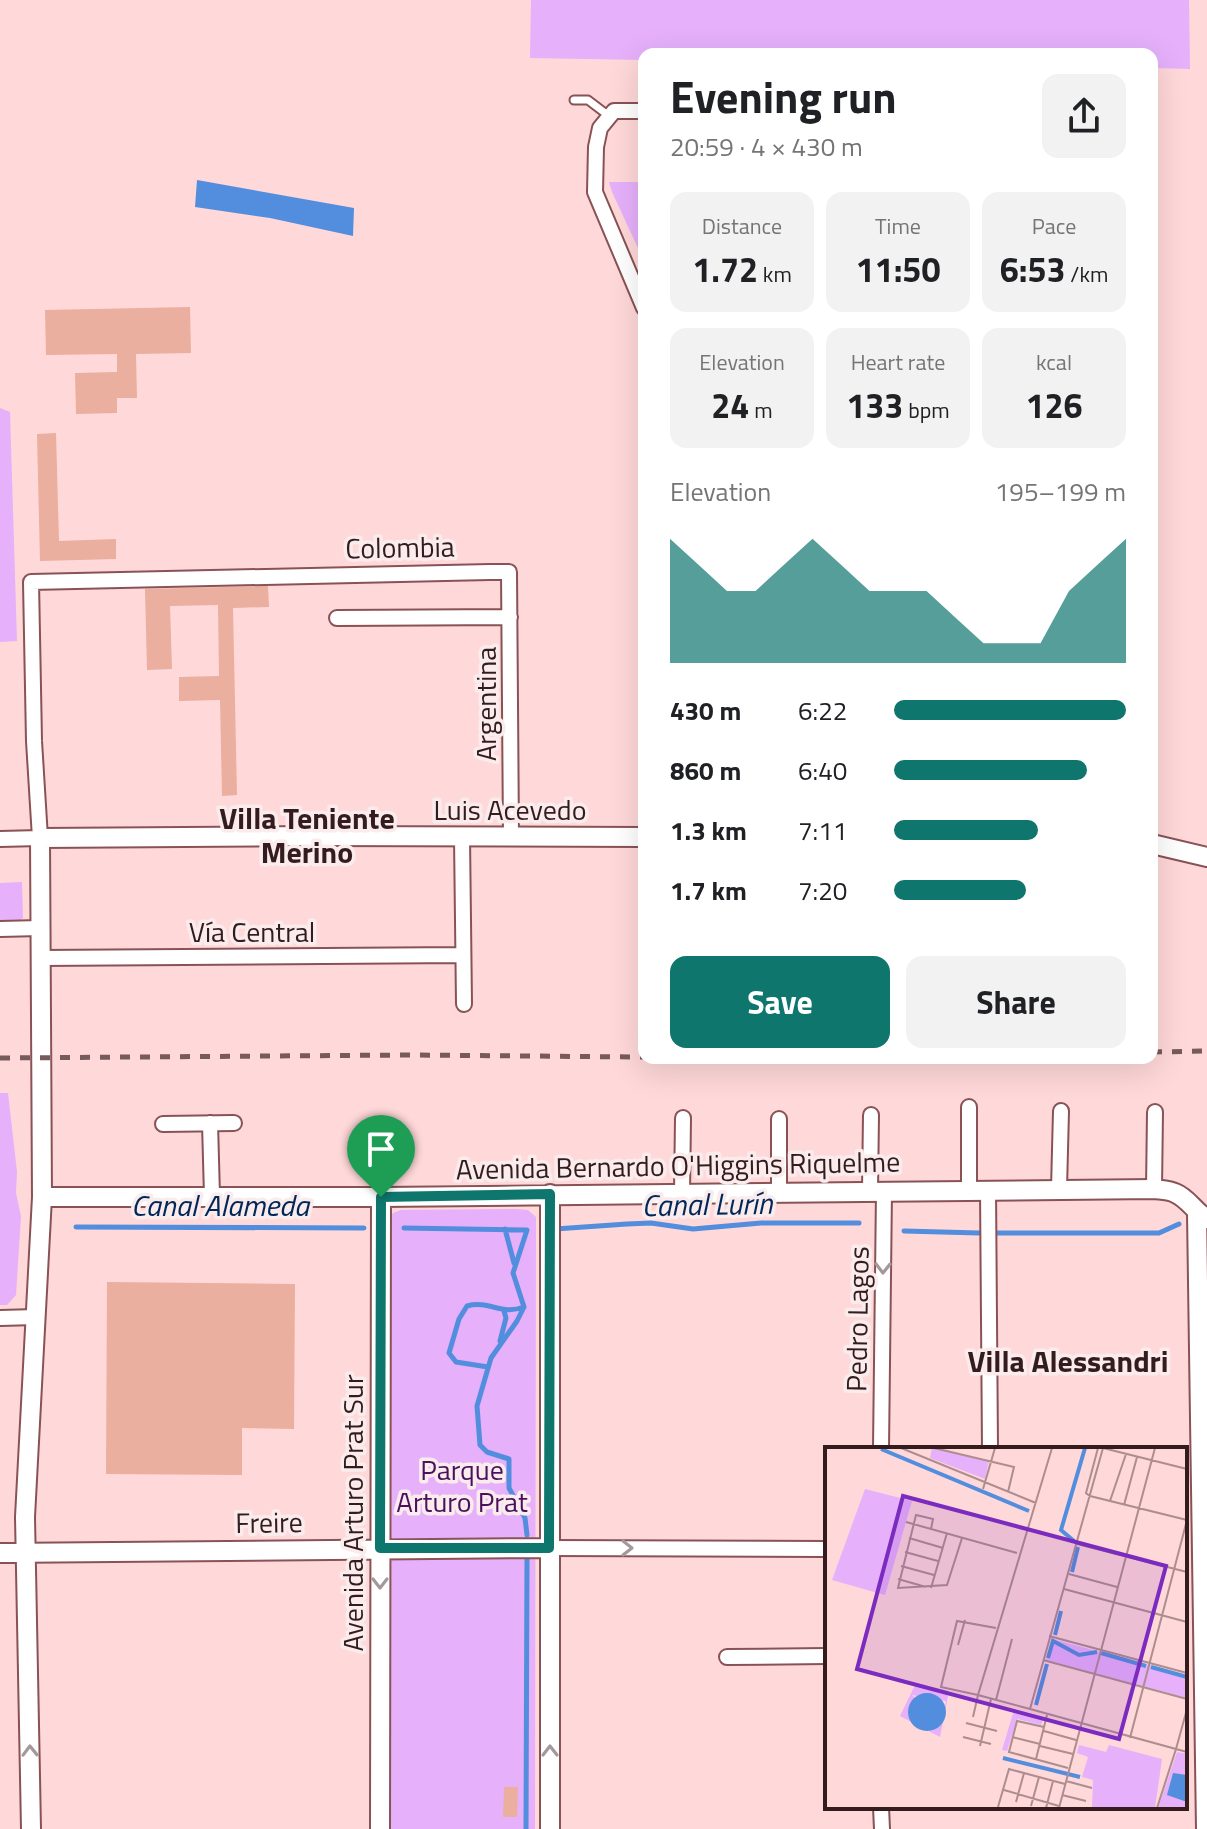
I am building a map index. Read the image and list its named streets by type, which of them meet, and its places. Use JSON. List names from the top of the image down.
{
  "streets": {
    "main road": [
      "Luis Acevedo",
      "Avenida Bernardo O'Higgins Riquelme",
      "Avenida Arturo Prat Sur",
      "Freire"
    ],
    "street": [
      "Colombia",
      "Argentina",
      "Vía Central",
      "Pedro Lagos"
    ]
  },
  "crossings": [
    ["Colombia", "Argentina"],
    ["Colombia", "Luis Acevedo"],
    ["Argentina", "Luis Acevedo"],
    ["Avenida Bernardo O'Higgins Riquelme", "Pedro Lagos"],
    ["Avenida Bernardo O'Higgins Riquelme", "Avenida Arturo Prat Sur"],
    ["Avenida Arturo Prat Sur", "Freire"]
  ],
  "one_way": ["Avenida Arturo Prat Sur"],
  "districts": ["Villa Teniente Merino", "Villa Alessandri"],
  "water": ["Canal Lurín", "Canal Alameda"],
  "parks": ["Parque Arturo Prat"],
  "page": {
    "heading": ["Evening run", "20:59 · 4 × 430 m"],
    "stats": [
      ["Distance", "1.72 km"],
      ["Time", "11:50"],
      ["Pace", "6:53 /km"],
      ["Elevation", "24 m"],
      ["Heart rate", "133 bpm"],
      ["kcal", "126"]
    ],
    "chart": ["Elevation", "195–199 m"],
    "list": [
      {
        "name": "430 m",
        "note": "6:22"
      },
      {
        "name": "860 m",
        "note": "6:40"
      },
      {
        "name": "1.3 km",
        "note": "7:11"
      },
      {
        "name": "1.7 km",
        "note": "7:20"
      }
    ],
    "buttons": ["Save", "Share"]
  }
}
